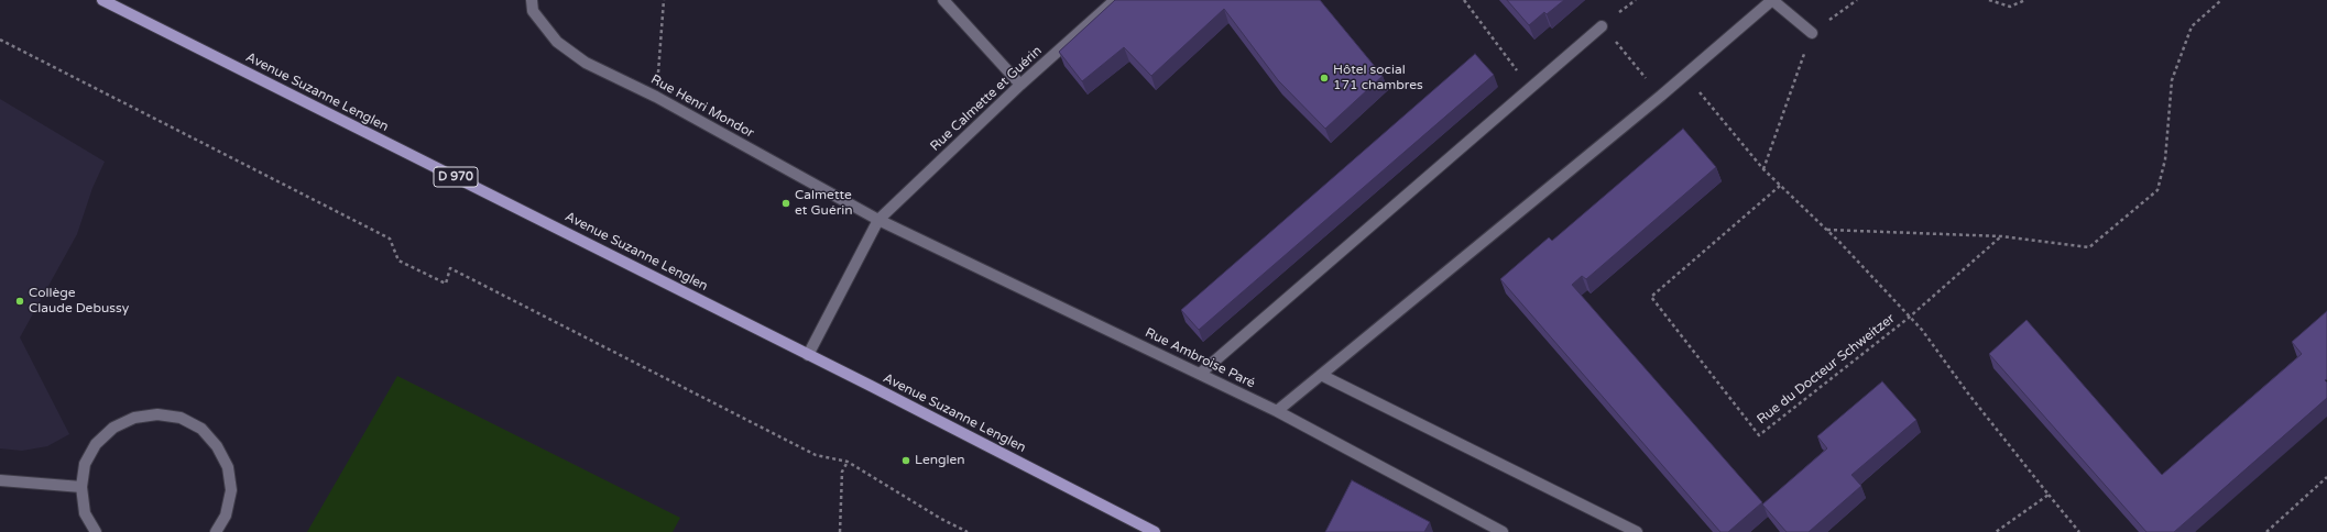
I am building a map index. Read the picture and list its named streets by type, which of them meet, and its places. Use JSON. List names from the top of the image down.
{
  "streets": {
    "main road": ["Avenue Suzanne Lenglen", "D 970"],
    "street": ["Rue Calmette et Guérin", "Rue Henri Mondor", "Rue Ambroise Paré"],
    "path": ["Rue du Docteur Schweitzer"]
  },
  "crossings": [
    ["Avenue Suzanne Lenglen", "Rue Calmette et Guérin"],
    ["Rue Calmette et Guérin", "Rue Henri Mondor"],
    ["Rue Calmette et Guérin", "Rue Ambroise Paré"],
    ["Rue Henri Mondor", "Rue Ambroise Paré"]
  ],
  "places": [
    "Hôtel social 171 chambres",
    "Calmette et Guérin",
    "Collège Claude Debussy",
    "Lenglen"
  ]
}
